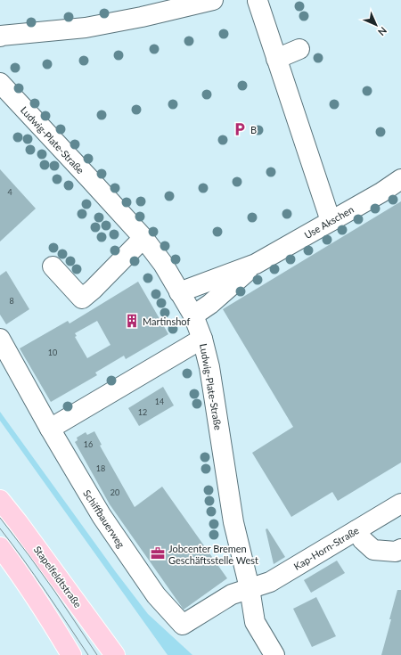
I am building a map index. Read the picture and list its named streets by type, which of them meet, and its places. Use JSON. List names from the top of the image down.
{
  "streets": {
    "main road": ["Stapelfeldtstraße"],
    "street": [
      "Ludwig-Plate-Straße",
      "Use Akschen",
      "Schiffbauerweg",
      "Kap-Horn-Straße"
    ]
  },
  "crossings": [
    ["Ludwig-Plate-Straße", "Use Akschen"],
    ["Ludwig-Plate-Straße", "Schiffbauerweg"],
    ["Ludwig-Plate-Straße", "Kap-Horn-Straße"],
    ["Schiffbauerweg", "Kap-Horn-Straße"]
  ],
  "places": {
    "parking": ["B"],
    "building": ["Martinshof"],
    "office": ["Jobcenter Bremen Geschäftsstelle West"]
  },
  "house_numbers": [
    "4",
    "8",
    "10",
    "14",
    "12",
    "16",
    "18",
    "20"
  ],
  "north": "bottom right"
}
